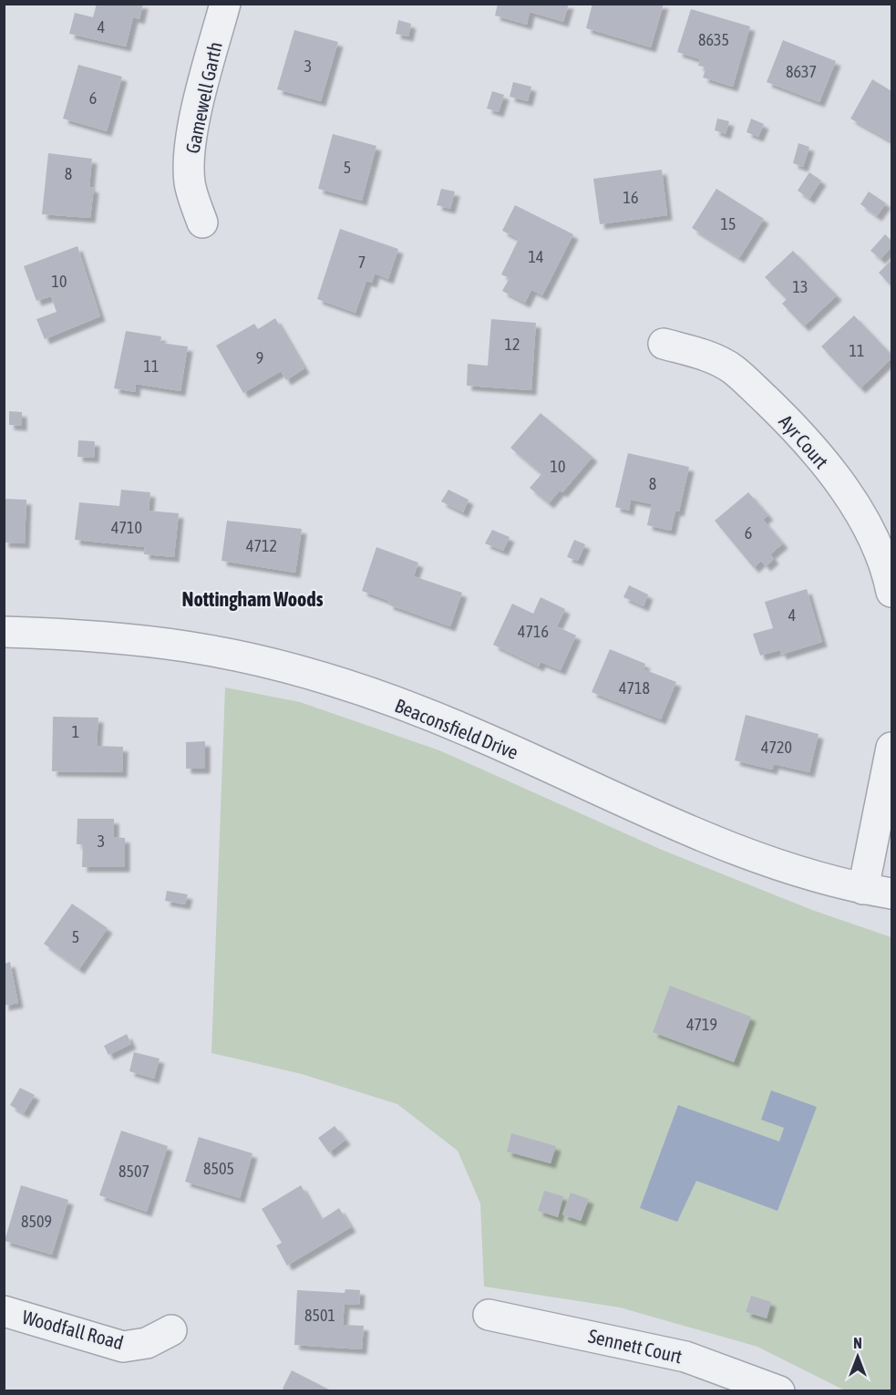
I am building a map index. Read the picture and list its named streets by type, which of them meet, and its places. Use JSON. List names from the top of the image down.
{
  "streets": {
    "street": [
      "Gamewell Garth",
      "Ayr Court",
      "Beaconsfield Drive",
      "Woodfall Road",
      "Sennett Court"
    ]
  },
  "districts": ["Nottingham Woods"],
  "house_numbers": [
    "4",
    "8635",
    "3",
    "8637",
    "6",
    "5",
    "8",
    "16",
    "15",
    "14",
    "7",
    "10",
    "13",
    "12",
    "11",
    "9",
    "11",
    "10",
    "8",
    "4710",
    "6",
    "4712",
    "4",
    "4716",
    "4718",
    "1",
    "4720",
    "3",
    "5",
    "4719",
    "8505",
    "8507",
    "8509",
    "8501"
  ],
  "north": "top"
}
